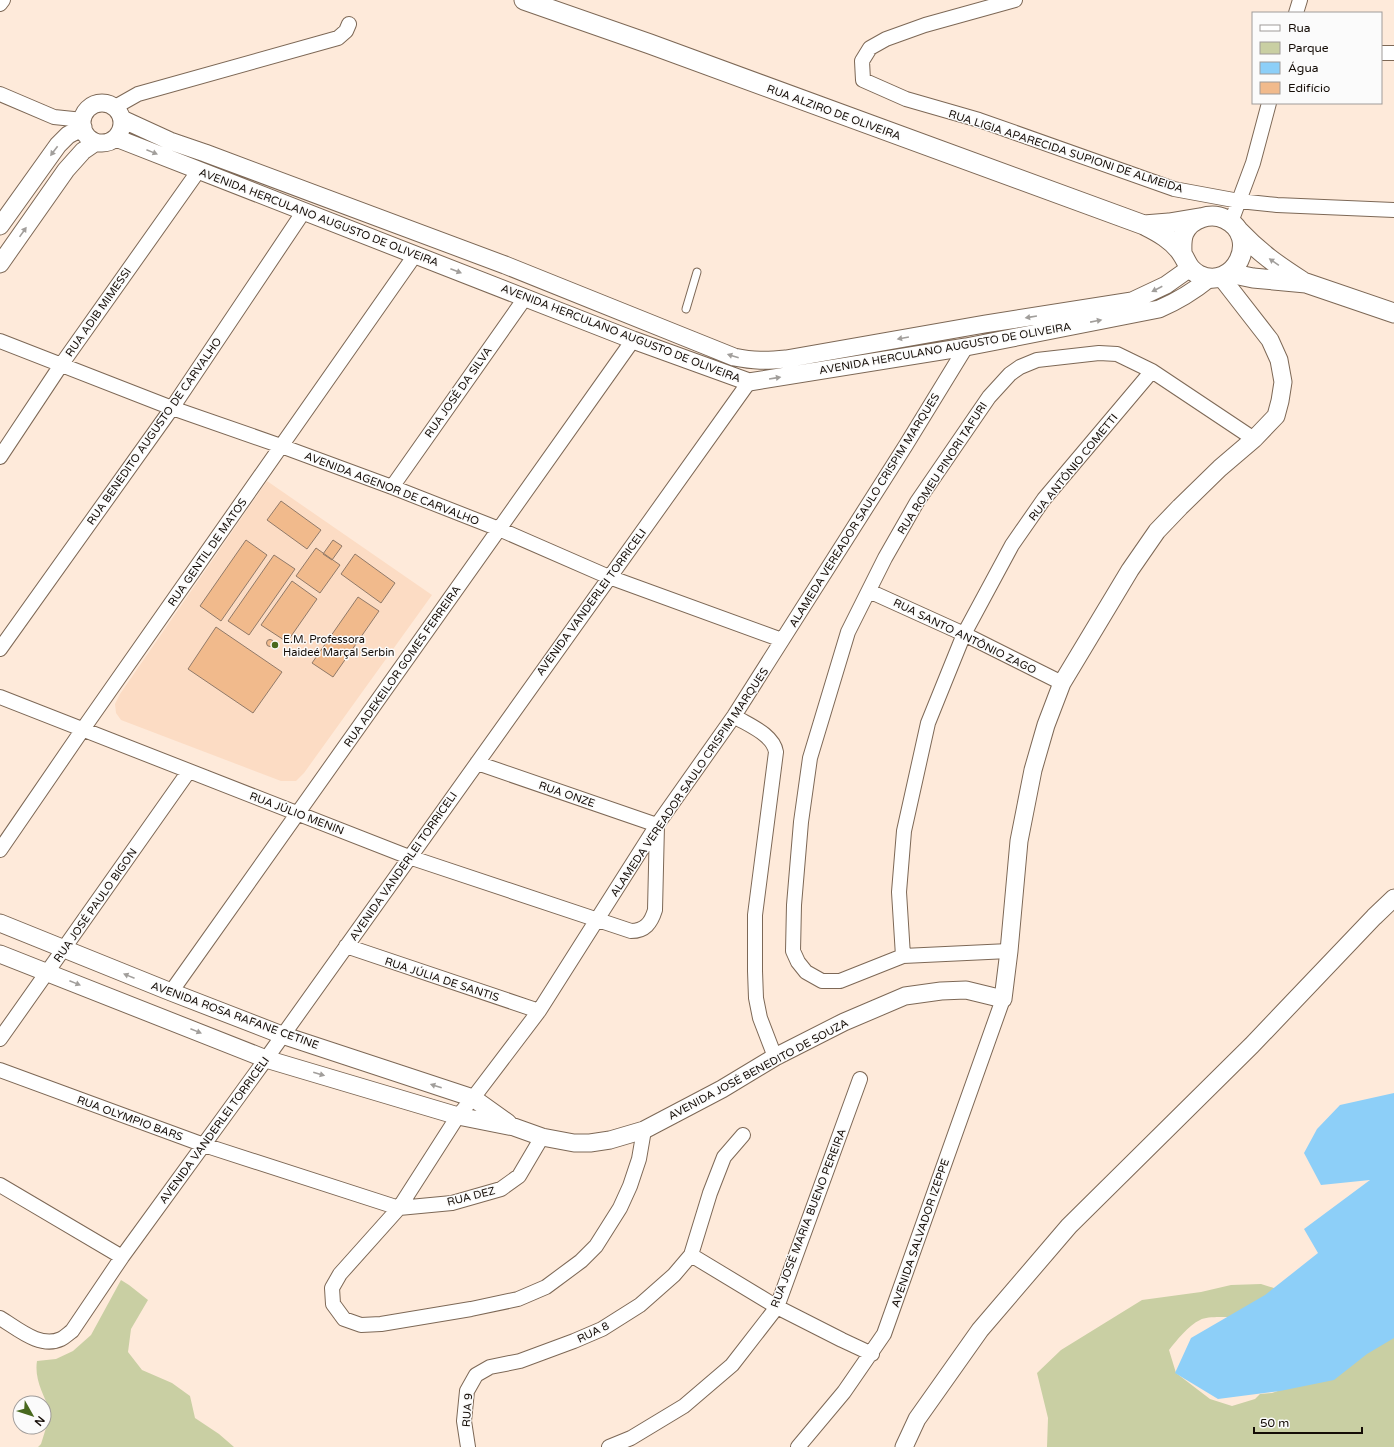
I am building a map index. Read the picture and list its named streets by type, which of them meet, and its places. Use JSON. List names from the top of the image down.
{
  "streets": {
    "main road": ["RUA ALZIRO DE OLIVEIRA"],
    "street": [
      "RUA LIGIA APARECIDA SUPIONI DE ALMEIDA",
      "AVENIDA HERCULANO AUGUSTO DE OLIVEIRA",
      "RUA ADIB MIMESSI",
      "RUA JOSÉ DA SILVA",
      "RUA BENEDITO AUGUSTO DE CARVALHO",
      "RUA ANTÔNIO COMETTI",
      "RUA ROMEU PINORI TAFURI",
      "AVENIDA AGENOR DE CARVALHO",
      "ALAMEDA VEREADOR SAULO CRISPIM MARQUES",
      "RUA GENTIL DE MATOS",
      "AVENIDA VANDERLEI TORRICELI",
      "RUA SANTO ANTÔNIO ZAGO",
      "RUA ADEKEILOR GOMES FERREIRA",
      "RUA ONZE",
      "RUA JÚLIO MENIN",
      "RUA JOSÉ PAULO BIGON",
      "RUA JÚLIA DE SANTIS",
      "AVENIDA ROSA RAFANE CETINE",
      "AVENIDA JOSÉ BENEDITO DE SOUZA",
      "RUA OLYMPIO BARS",
      "RUA DEZ",
      "RUA JOSÉ MARIA BUENO PEREIRA",
      "AVENIDA SALVADOR IZEPPE",
      "RUA 8",
      "RUA 9"
    ]
  },
  "crossings": [
    ["RUA ALZIRO DE OLIVEIRA", "AVENIDA HERCULANO AUGUSTO DE OLIVEIRA"],
    ["AVENIDA HERCULANO AUGUSTO DE OLIVEIRA", "RUA ADIB MIMESSI"],
    ["AVENIDA HERCULANO AUGUSTO DE OLIVEIRA", "RUA JOSÉ DA SILVA"],
    ["AVENIDA HERCULANO AUGUSTO DE OLIVEIRA", "RUA BENEDITO AUGUSTO DE CARVALHO"],
    ["AVENIDA HERCULANO AUGUSTO DE OLIVEIRA", "ALAMEDA VEREADOR SAULO CRISPIM MARQUES"],
    ["AVENIDA HERCULANO AUGUSTO DE OLIVEIRA", "RUA GENTIL DE MATOS"],
    ["AVENIDA HERCULANO AUGUSTO DE OLIVEIRA", "AVENIDA VANDERLEI TORRICELI"],
    ["AVENIDA HERCULANO AUGUSTO DE OLIVEIRA", "RUA ADEKEILOR GOMES FERREIRA"],
    ["RUA ADIB MIMESSI", "AVENIDA AGENOR DE CARVALHO"],
    ["RUA JOSÉ DA SILVA", "AVENIDA AGENOR DE CARVALHO"],
    ["RUA BENEDITO AUGUSTO DE CARVALHO", "AVENIDA AGENOR DE CARVALHO"],
    ["RUA ANTÔNIO COMETTI", "RUA ROMEU PINORI TAFURI"],
    ["RUA ANTÔNIO COMETTI", "RUA SANTO ANTÔNIO ZAGO"],
    ["RUA ROMEU PINORI TAFURI", "RUA SANTO ANTÔNIO ZAGO"],
    ["AVENIDA AGENOR DE CARVALHO", "ALAMEDA VEREADOR SAULO CRISPIM MARQUES"],
    ["AVENIDA AGENOR DE CARVALHO", "RUA GENTIL DE MATOS"],
    ["AVENIDA AGENOR DE CARVALHO", "AVENIDA VANDERLEI TORRICELI"],
    ["AVENIDA AGENOR DE CARVALHO", "RUA ADEKEILOR GOMES FERREIRA"],
    ["ALAMEDA VEREADOR SAULO CRISPIM MARQUES", "RUA ONZE"],
    ["ALAMEDA VEREADOR SAULO CRISPIM MARQUES", "RUA JÚLIO MENIN"],
    ["ALAMEDA VEREADOR SAULO CRISPIM MARQUES", "RUA JÚLIA DE SANTIS"],
    ["ALAMEDA VEREADOR SAULO CRISPIM MARQUES", "AVENIDA ROSA RAFANE CETINE"],
    ["ALAMEDA VEREADOR SAULO CRISPIM MARQUES", "AVENIDA JOSÉ BENEDITO DE SOUZA"],
    ["ALAMEDA VEREADOR SAULO CRISPIM MARQUES", "RUA OLYMPIO BARS"],
    ["ALAMEDA VEREADOR SAULO CRISPIM MARQUES", "RUA DEZ"],
    ["RUA GENTIL DE MATOS", "RUA JÚLIO MENIN"],
    ["AVENIDA VANDERLEI TORRICELI", "RUA ONZE"],
    ["AVENIDA VANDERLEI TORRICELI", "RUA JÚLIO MENIN"],
    ["AVENIDA VANDERLEI TORRICELI", "RUA JÚLIA DE SANTIS"],
    ["AVENIDA VANDERLEI TORRICELI", "AVENIDA ROSA RAFANE CETINE"],
    ["AVENIDA VANDERLEI TORRICELI", "RUA OLYMPIO BARS"],
    ["RUA ADEKEILOR GOMES FERREIRA", "RUA JÚLIO MENIN"],
    ["RUA ADEKEILOR GOMES FERREIRA", "AVENIDA ROSA RAFANE CETINE"],
    ["RUA ONZE", "RUA JÚLIO MENIN"],
    ["RUA JÚLIO MENIN", "RUA JOSÉ PAULO BIGON"],
    ["RUA JOSÉ PAULO BIGON", "AVENIDA ROSA RAFANE CETINE"],
    ["AVENIDA ROSA RAFANE CETINE", "AVENIDA JOSÉ BENEDITO DE SOUZA"],
    ["AVENIDA JOSÉ BENEDITO DE SOUZA", "RUA DEZ"],
    ["AVENIDA JOSÉ BENEDITO DE SOUZA", "AVENIDA SALVADOR IZEPPE"],
    ["RUA OLYMPIO BARS", "RUA DEZ"],
    ["RUA 8", "RUA 9"]
  ],
  "places": ["E.M. Professora Haideé Marçal Serbin"],
  "legend": [
    "Rua",
    "Parque",
    "Água",
    "Edifício"
  ],
  "scale_bar": "50 m",
  "north": "bottom right"
}
